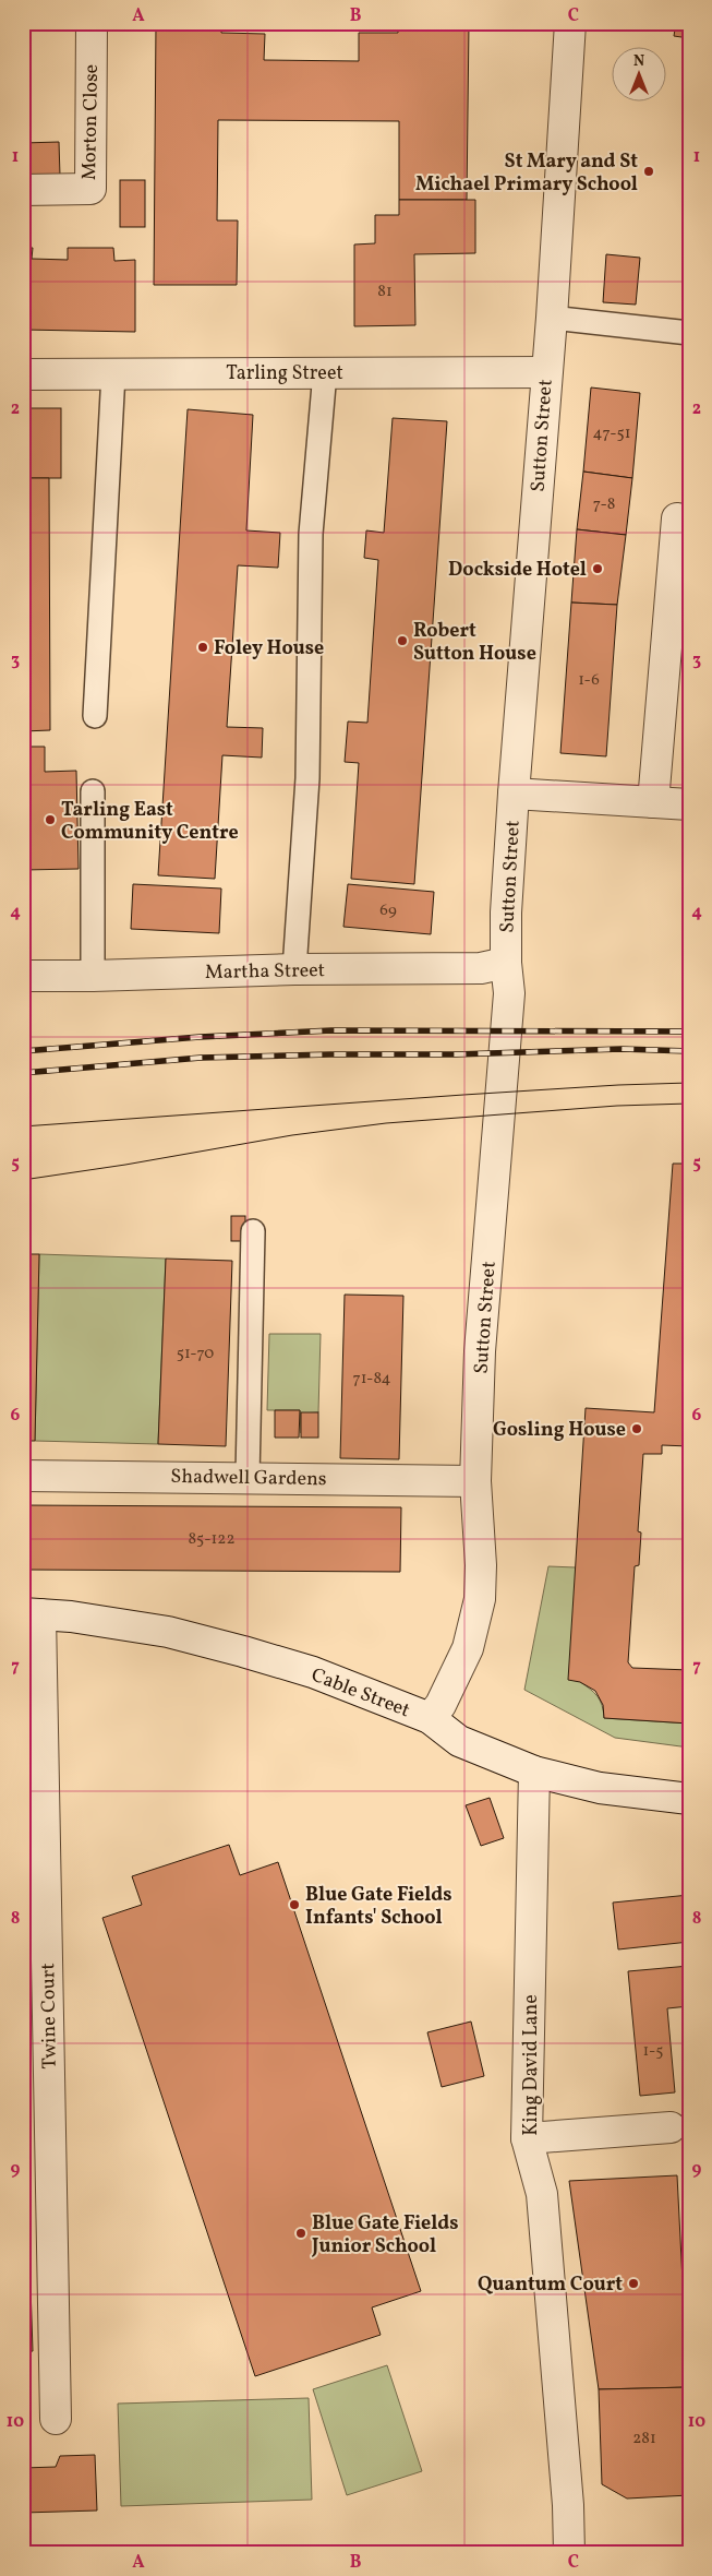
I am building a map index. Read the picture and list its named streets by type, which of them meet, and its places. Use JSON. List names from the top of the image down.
{
  "streets": {
    "street": [
      "Morton Close",
      "Tarling Street",
      "Sutton Street",
      "Martha Street",
      "Shadwell Gardens",
      "Cable Street",
      "Twine Court",
      "King David Lane"
    ]
  },
  "crossings": [
    ["Tarling Street", "Sutton Street"],
    ["Sutton Street", "Martha Street"],
    ["Sutton Street", "Shadwell Gardens"],
    ["Sutton Street", "Cable Street"],
    ["Cable Street", "Twine Court"],
    ["Cable Street", "King David Lane"]
  ],
  "places": [
    "St Mary and St Michael Primary School",
    "Dockside Hotel",
    "Robert Sutton House",
    "Foley House",
    "Tarling East Community Centre",
    "Gosling House",
    "Blue Gate Fields Infants' School",
    "Blue Gate Fields Junior School",
    "Quantum Court"
  ],
  "house_numbers": [
    "81",
    "47-51",
    "7-8",
    "1-6",
    "69",
    "51-70",
    "71-84",
    "85-122",
    "1-5",
    "281"
  ],
  "north": "top",
  "grid": {
    "columns": ["A", "B", "C"],
    "rows": [
      "1",
      "2",
      "3",
      "4",
      "5",
      "6",
      "7",
      "8",
      "9",
      "10"
    ]
  }
}
